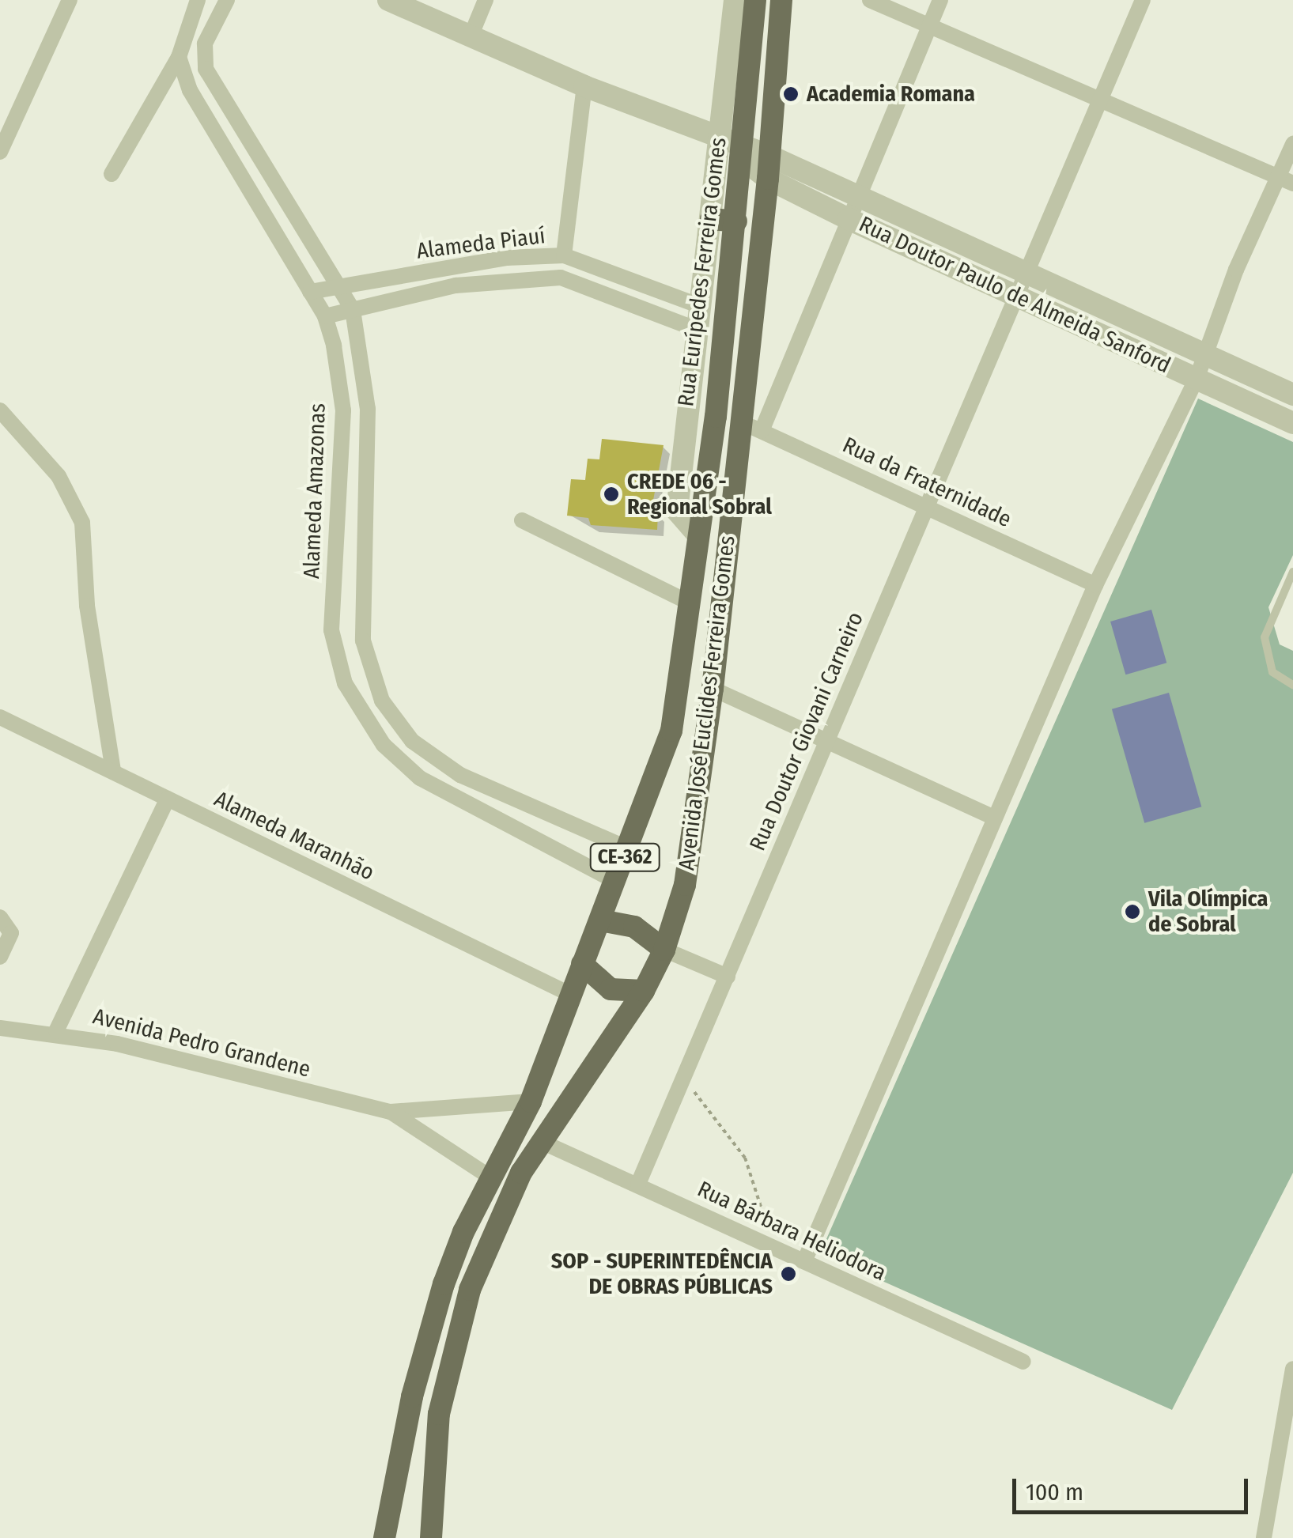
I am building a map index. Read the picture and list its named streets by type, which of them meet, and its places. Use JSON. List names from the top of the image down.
{
  "streets": {
    "main road": ["Avenida José Euclides Ferreira Gomes", "CE-362"],
    "street": [
      "Alameda Piauí",
      "Rua Eurípedes Ferreira Gomes",
      "Rua Doutor Paulo de Almeida Sanford",
      "Rua da Fraternidade",
      "Alameda Amazonas",
      "Rua Doutor Giovani Carneiro",
      "Alameda Maranhão",
      "Avenida Pedro Grandene",
      "Rua Bárbara Heliodora"
    ]
  },
  "crossings": [
    ["Alameda Piauí", "Rua Eurípedes Ferreira Gomes"],
    ["Alameda Piauí", "Alameda Amazonas"],
    ["Rua Eurípedes Ferreira Gomes", "Avenida José Euclides Ferreira Gomes"],
    ["Rua Doutor Paulo de Almeida Sanford", "Avenida José Euclides Ferreira Gomes"],
    ["Rua Doutor Paulo de Almeida Sanford", "Rua Doutor Giovani Carneiro"],
    ["Rua da Fraternidade", "Avenida José Euclides Ferreira Gomes"],
    ["Rua da Fraternidade", "Rua Doutor Giovani Carneiro"],
    ["Alameda Amazonas", "Avenida José Euclides Ferreira Gomes"],
    ["Avenida José Euclides Ferreira Gomes", "Alameda Maranhão"],
    ["Avenida José Euclides Ferreira Gomes", "Avenida Pedro Grandene"],
    ["Avenida José Euclides Ferreira Gomes", "Rua Bárbara Heliodora"],
    ["Rua Doutor Giovani Carneiro", "Rua Bárbara Heliodora"]
  ],
  "places": [
    "Academia Romana",
    "CREDE 06 - Regional Sobral",
    "Vila Olímpica de Sobral",
    "SOP - SUPERINTEDÊNCIA DE OBRAS PÚBLICAS"
  ],
  "scale_bar": "100 m"
}
